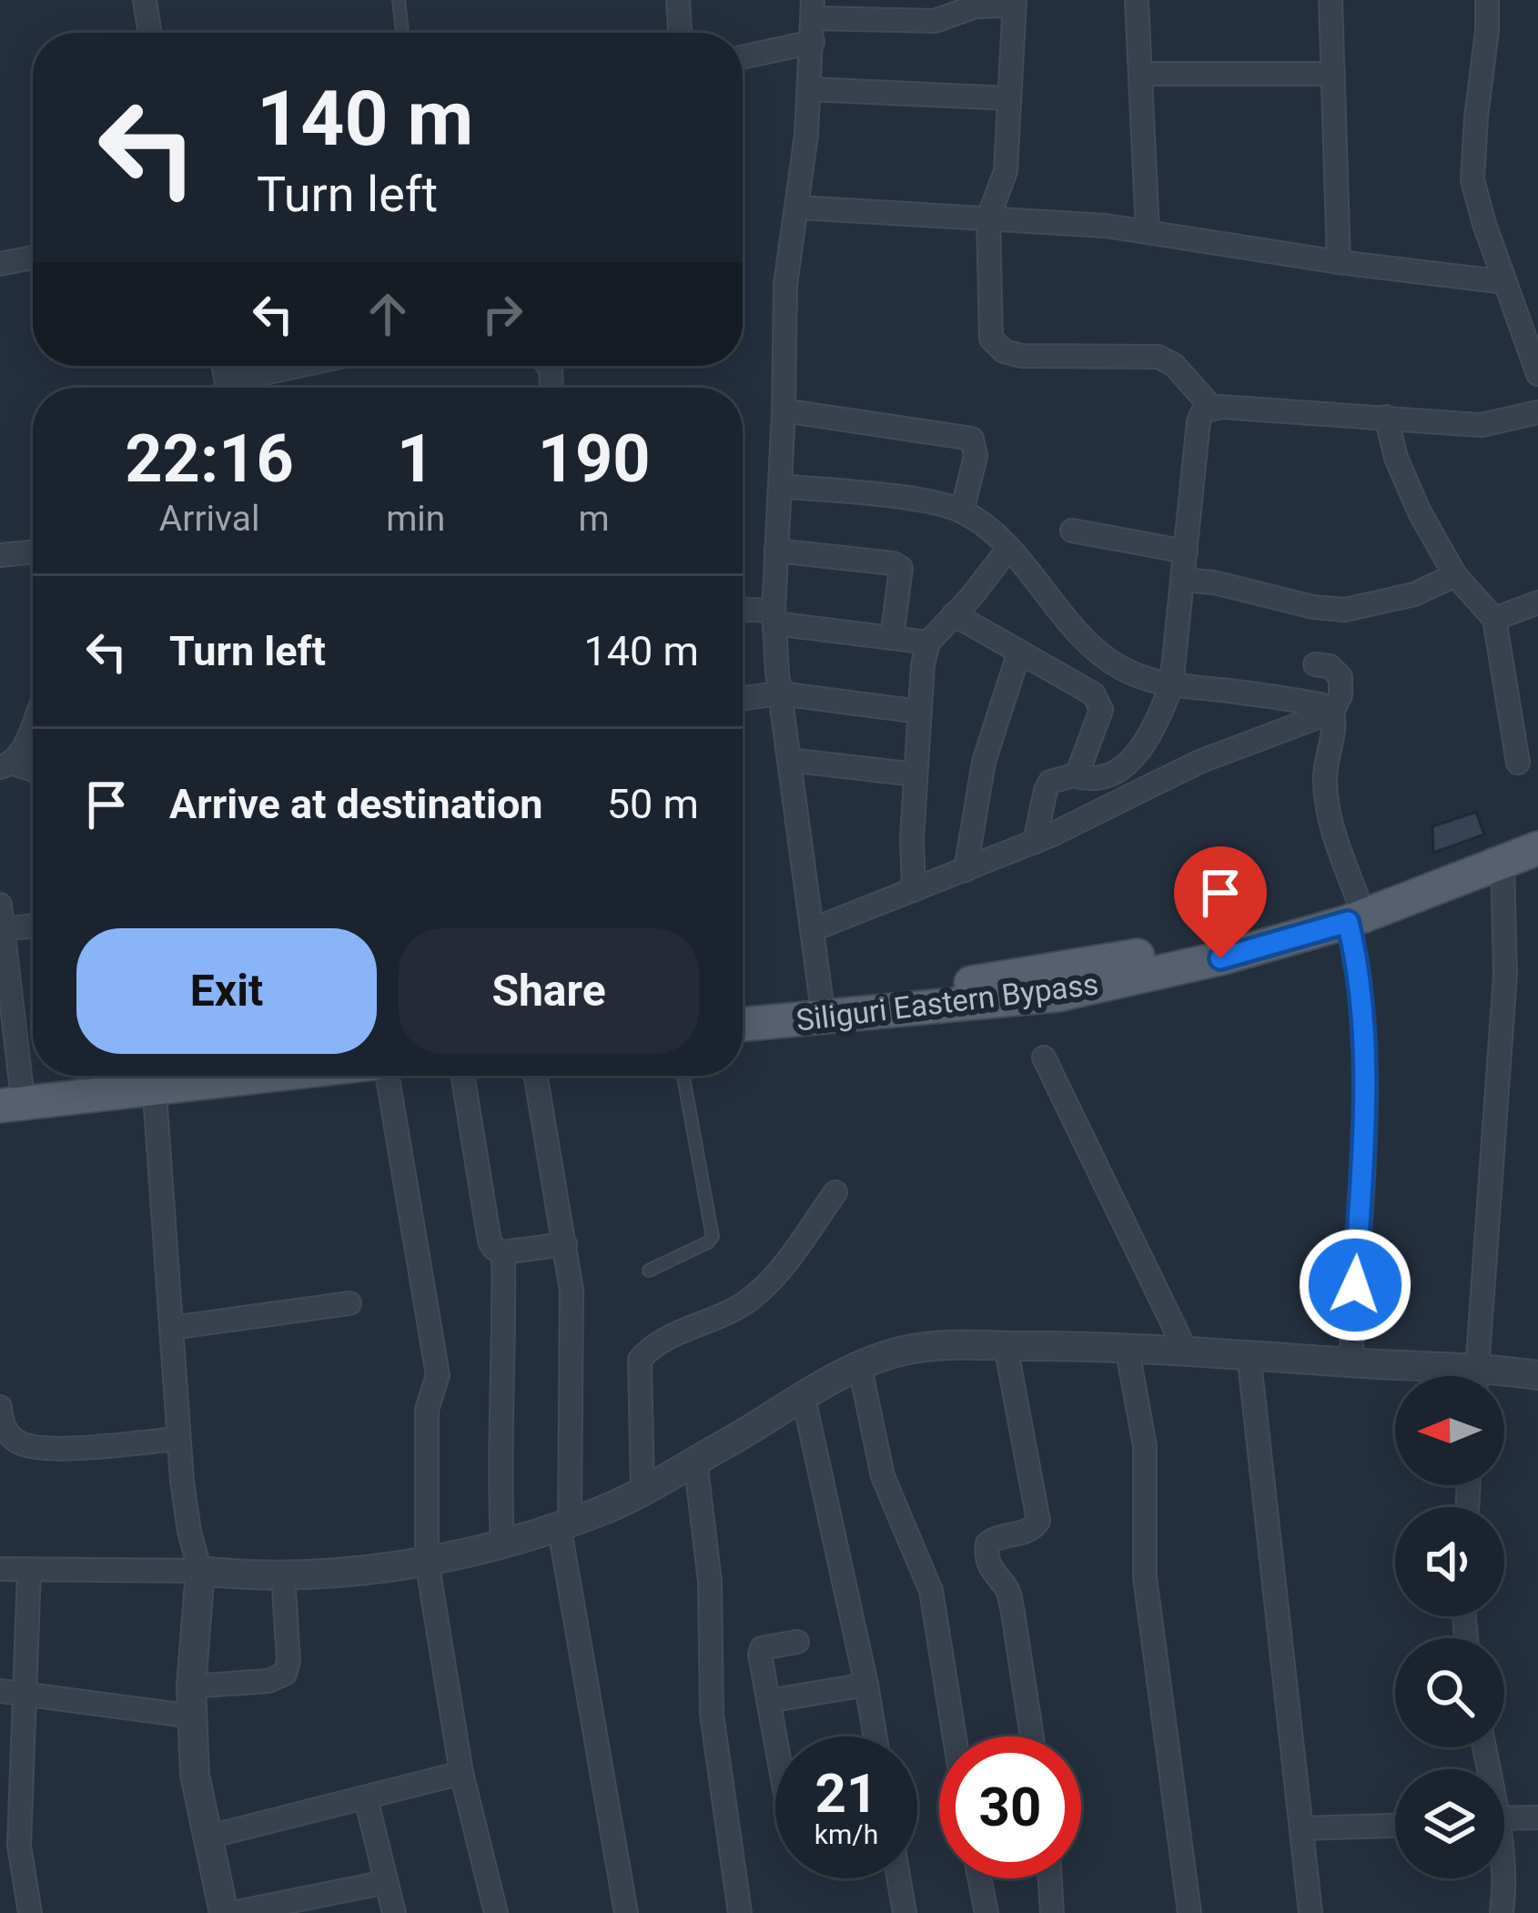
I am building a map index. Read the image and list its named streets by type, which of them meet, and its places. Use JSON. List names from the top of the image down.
{
  "streets": {
    "main road": ["Siliguri Eastern Bypass"]
  },
  "north": "left",
  "page": {
    "turn": ["140 m", "Turn left"],
    "eta": [
      "22:16",
      "Arrival",
      "1",
      "min",
      "190",
      "m"
    ],
    "list": [
      {
        "name": "Turn left",
        "value": "140 m"
      },
      {
        "name": "Arrive at destination",
        "value": "50 m"
      }
    ],
    "buttons": ["Exit", "Share"],
    "speed": "21 km/h",
    "limit": "30"
  }
}
